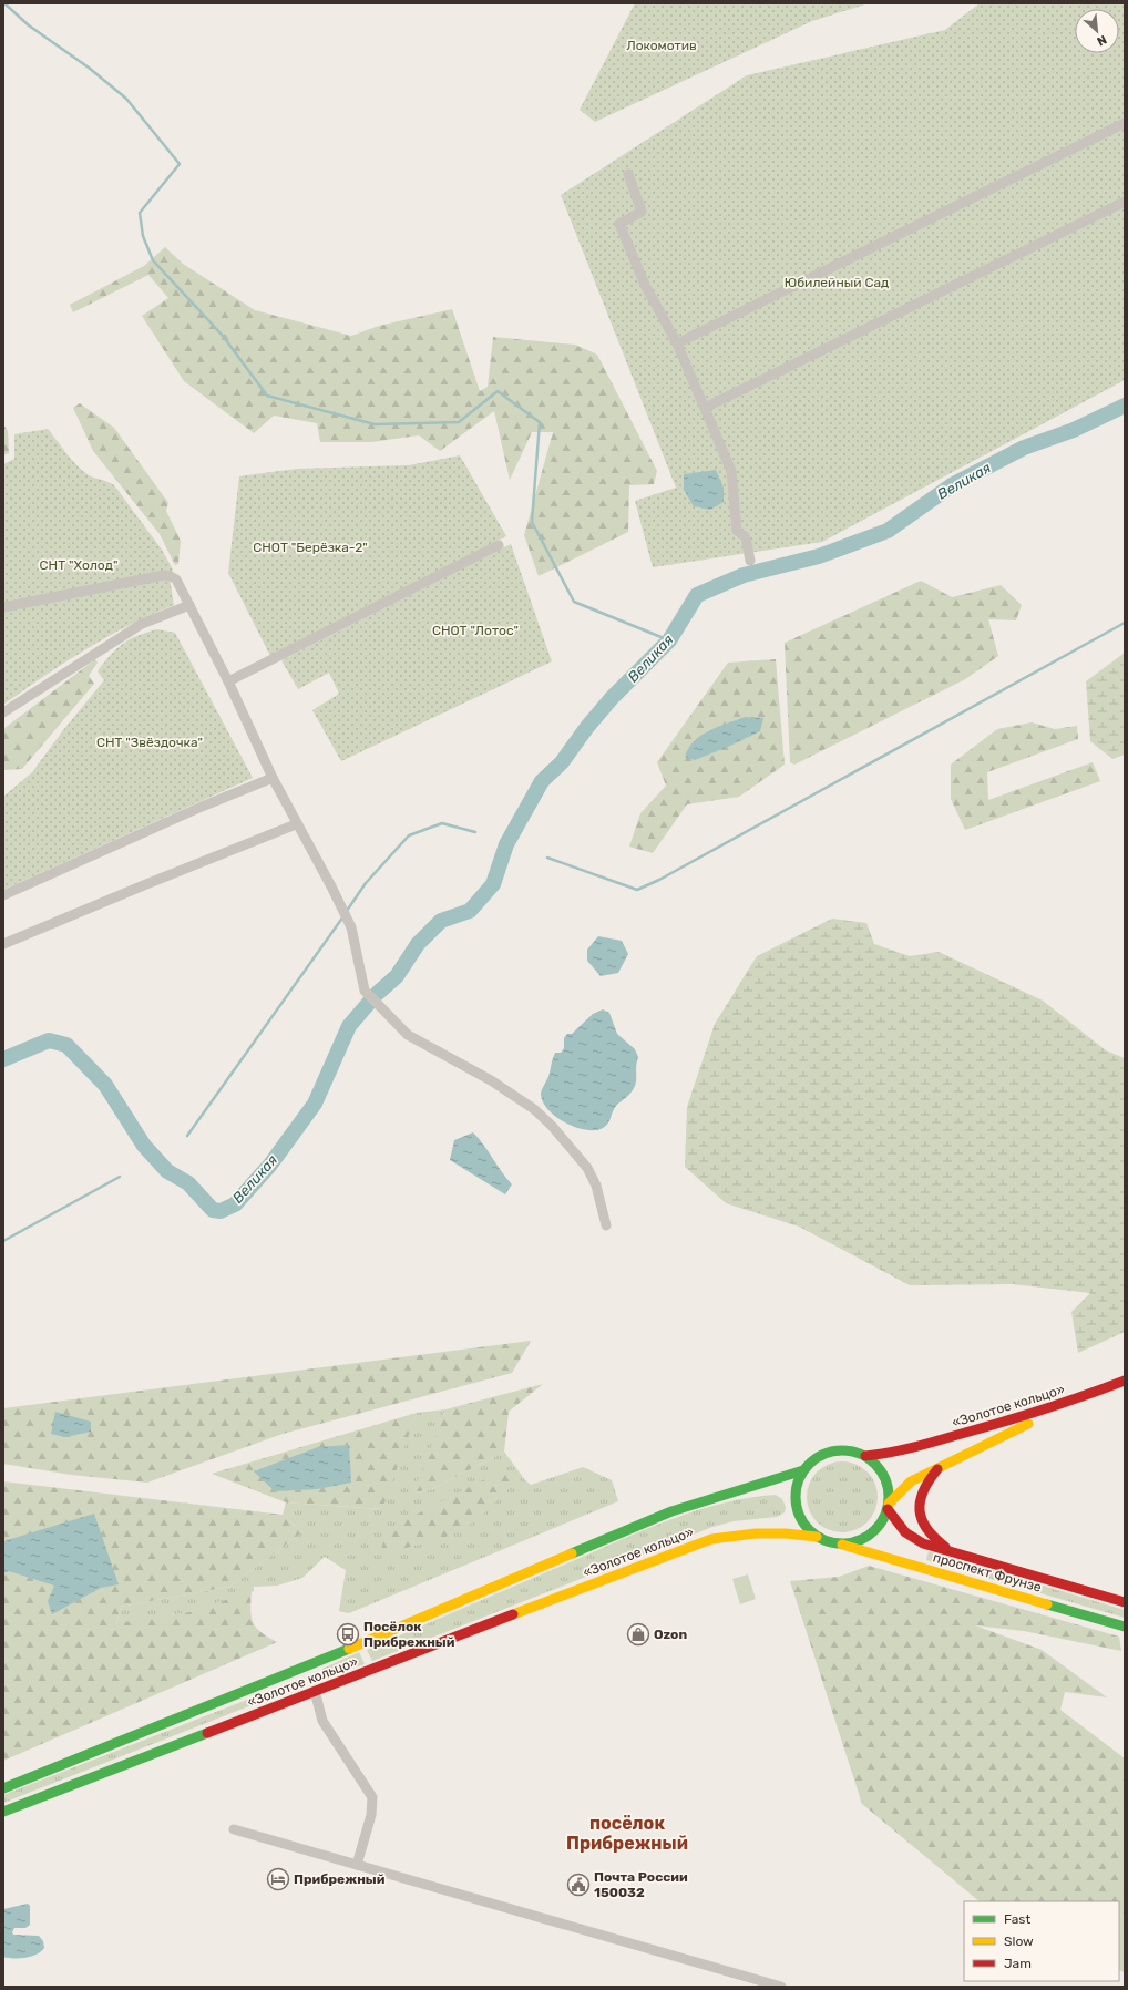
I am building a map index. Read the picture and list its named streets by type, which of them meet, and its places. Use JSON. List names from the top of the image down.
{
  "streets": {
    "main road": ["«Золотое кольцо»", "проспект Фрунзе"]
  },
  "crossings": [
    ["«Золотое кольцо»", "проспект Фрунзе"]
  ],
  "districts": ["посёлок Прибрежный"],
  "water": ["Великая"],
  "parks": [
    "Локомотив",
    "Юбилейный Сад",
    "СНОТ \"Берёзка-2\"",
    "СНТ \"Холод\"",
    "СНОТ \"Лотос\"",
    "СНТ \"Звёздочка\""
  ],
  "places": {
    "bus stop": ["Посёлок Прибрежный"],
    "shop": ["Ozon"],
    "hotel": ["Прибрежный"],
    "public building": ["Почта России 150032"]
  },
  "legend": ["Fast", "Slow", "Jam"],
  "north": "bottom right"
}
